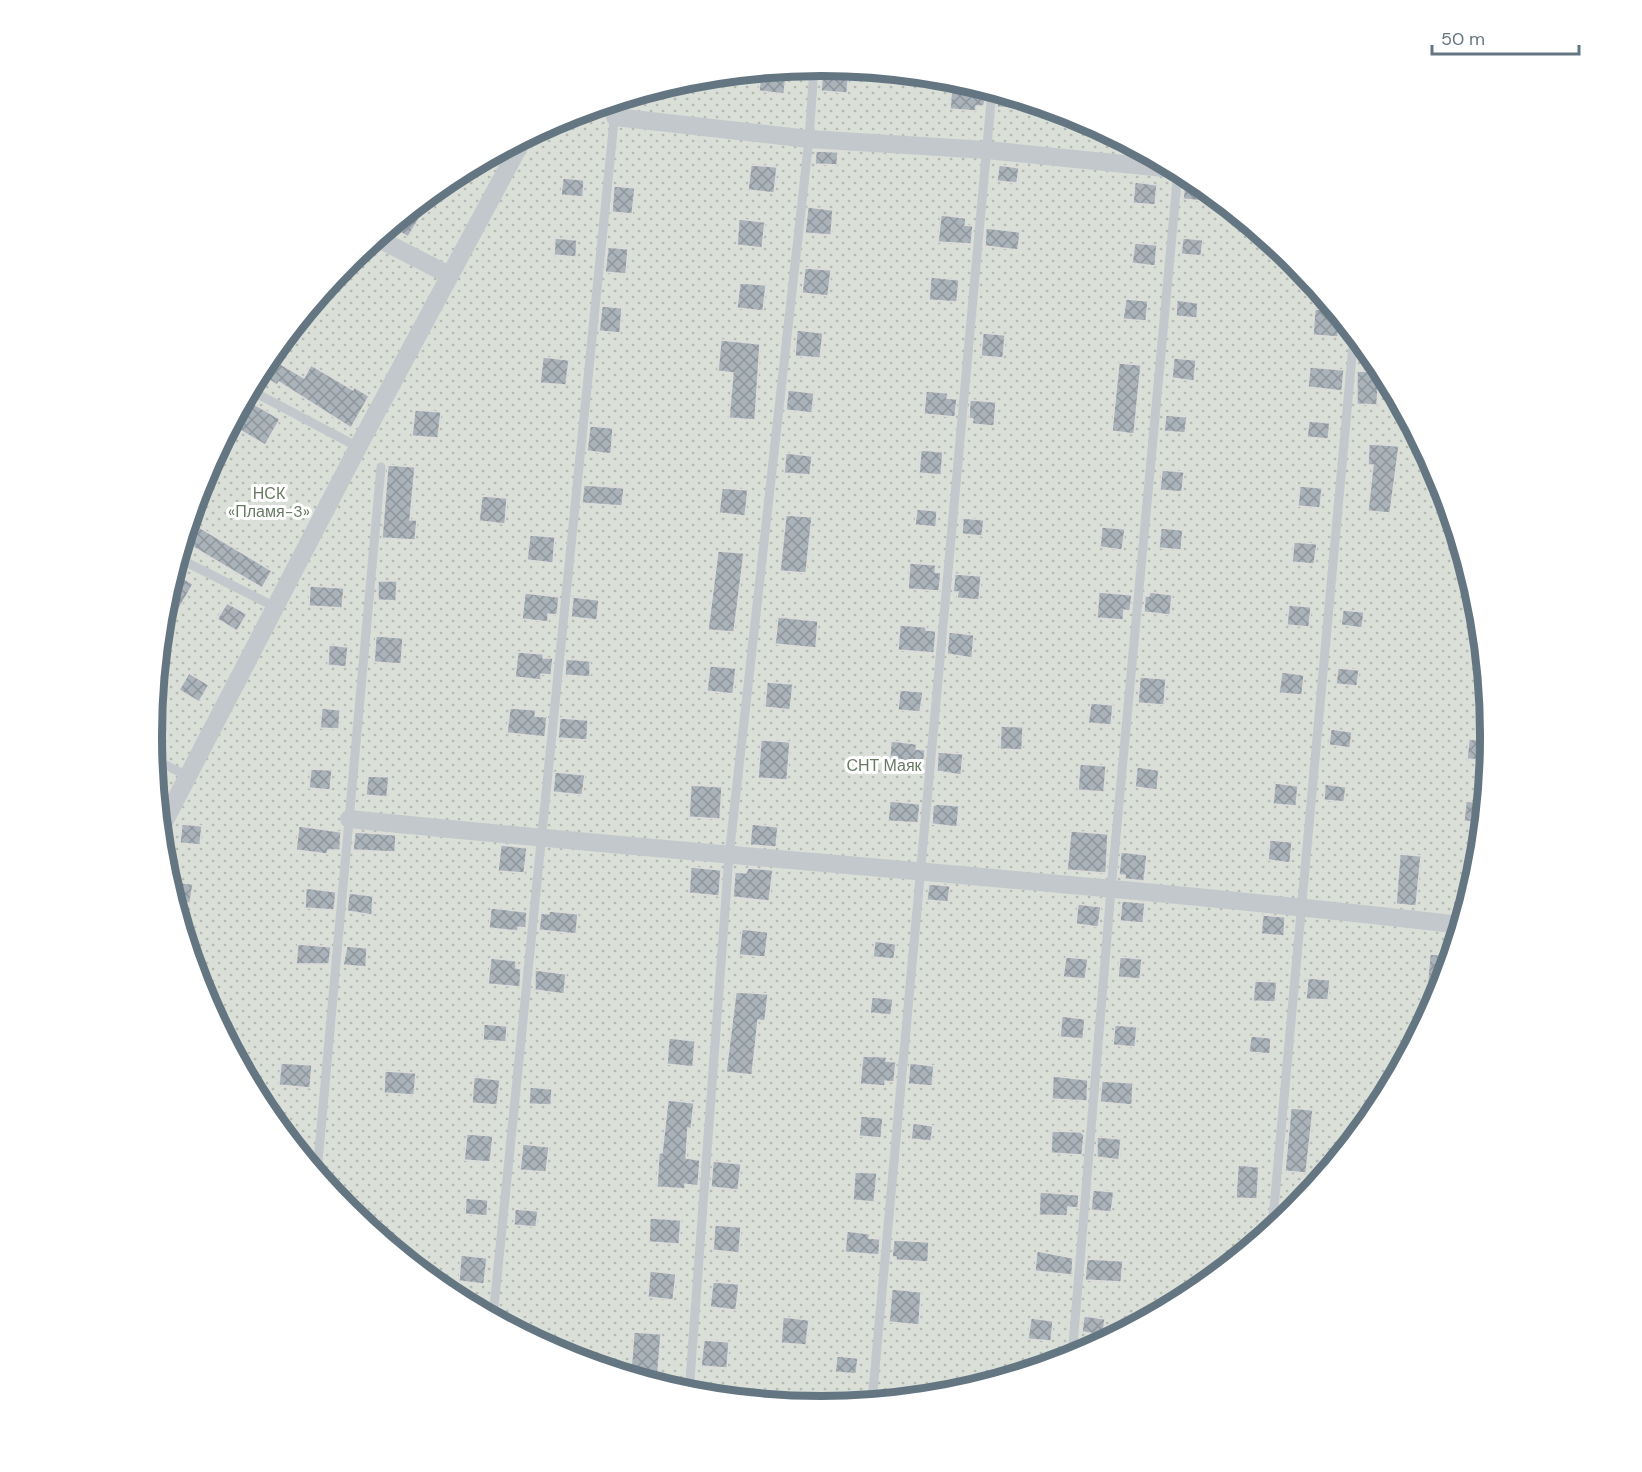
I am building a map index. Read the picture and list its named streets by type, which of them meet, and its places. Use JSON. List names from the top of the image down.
{
  "parks": ["НСК «Пламя-3»", "СНТ Маяк"],
  "scale_bar": "50 m"
}
